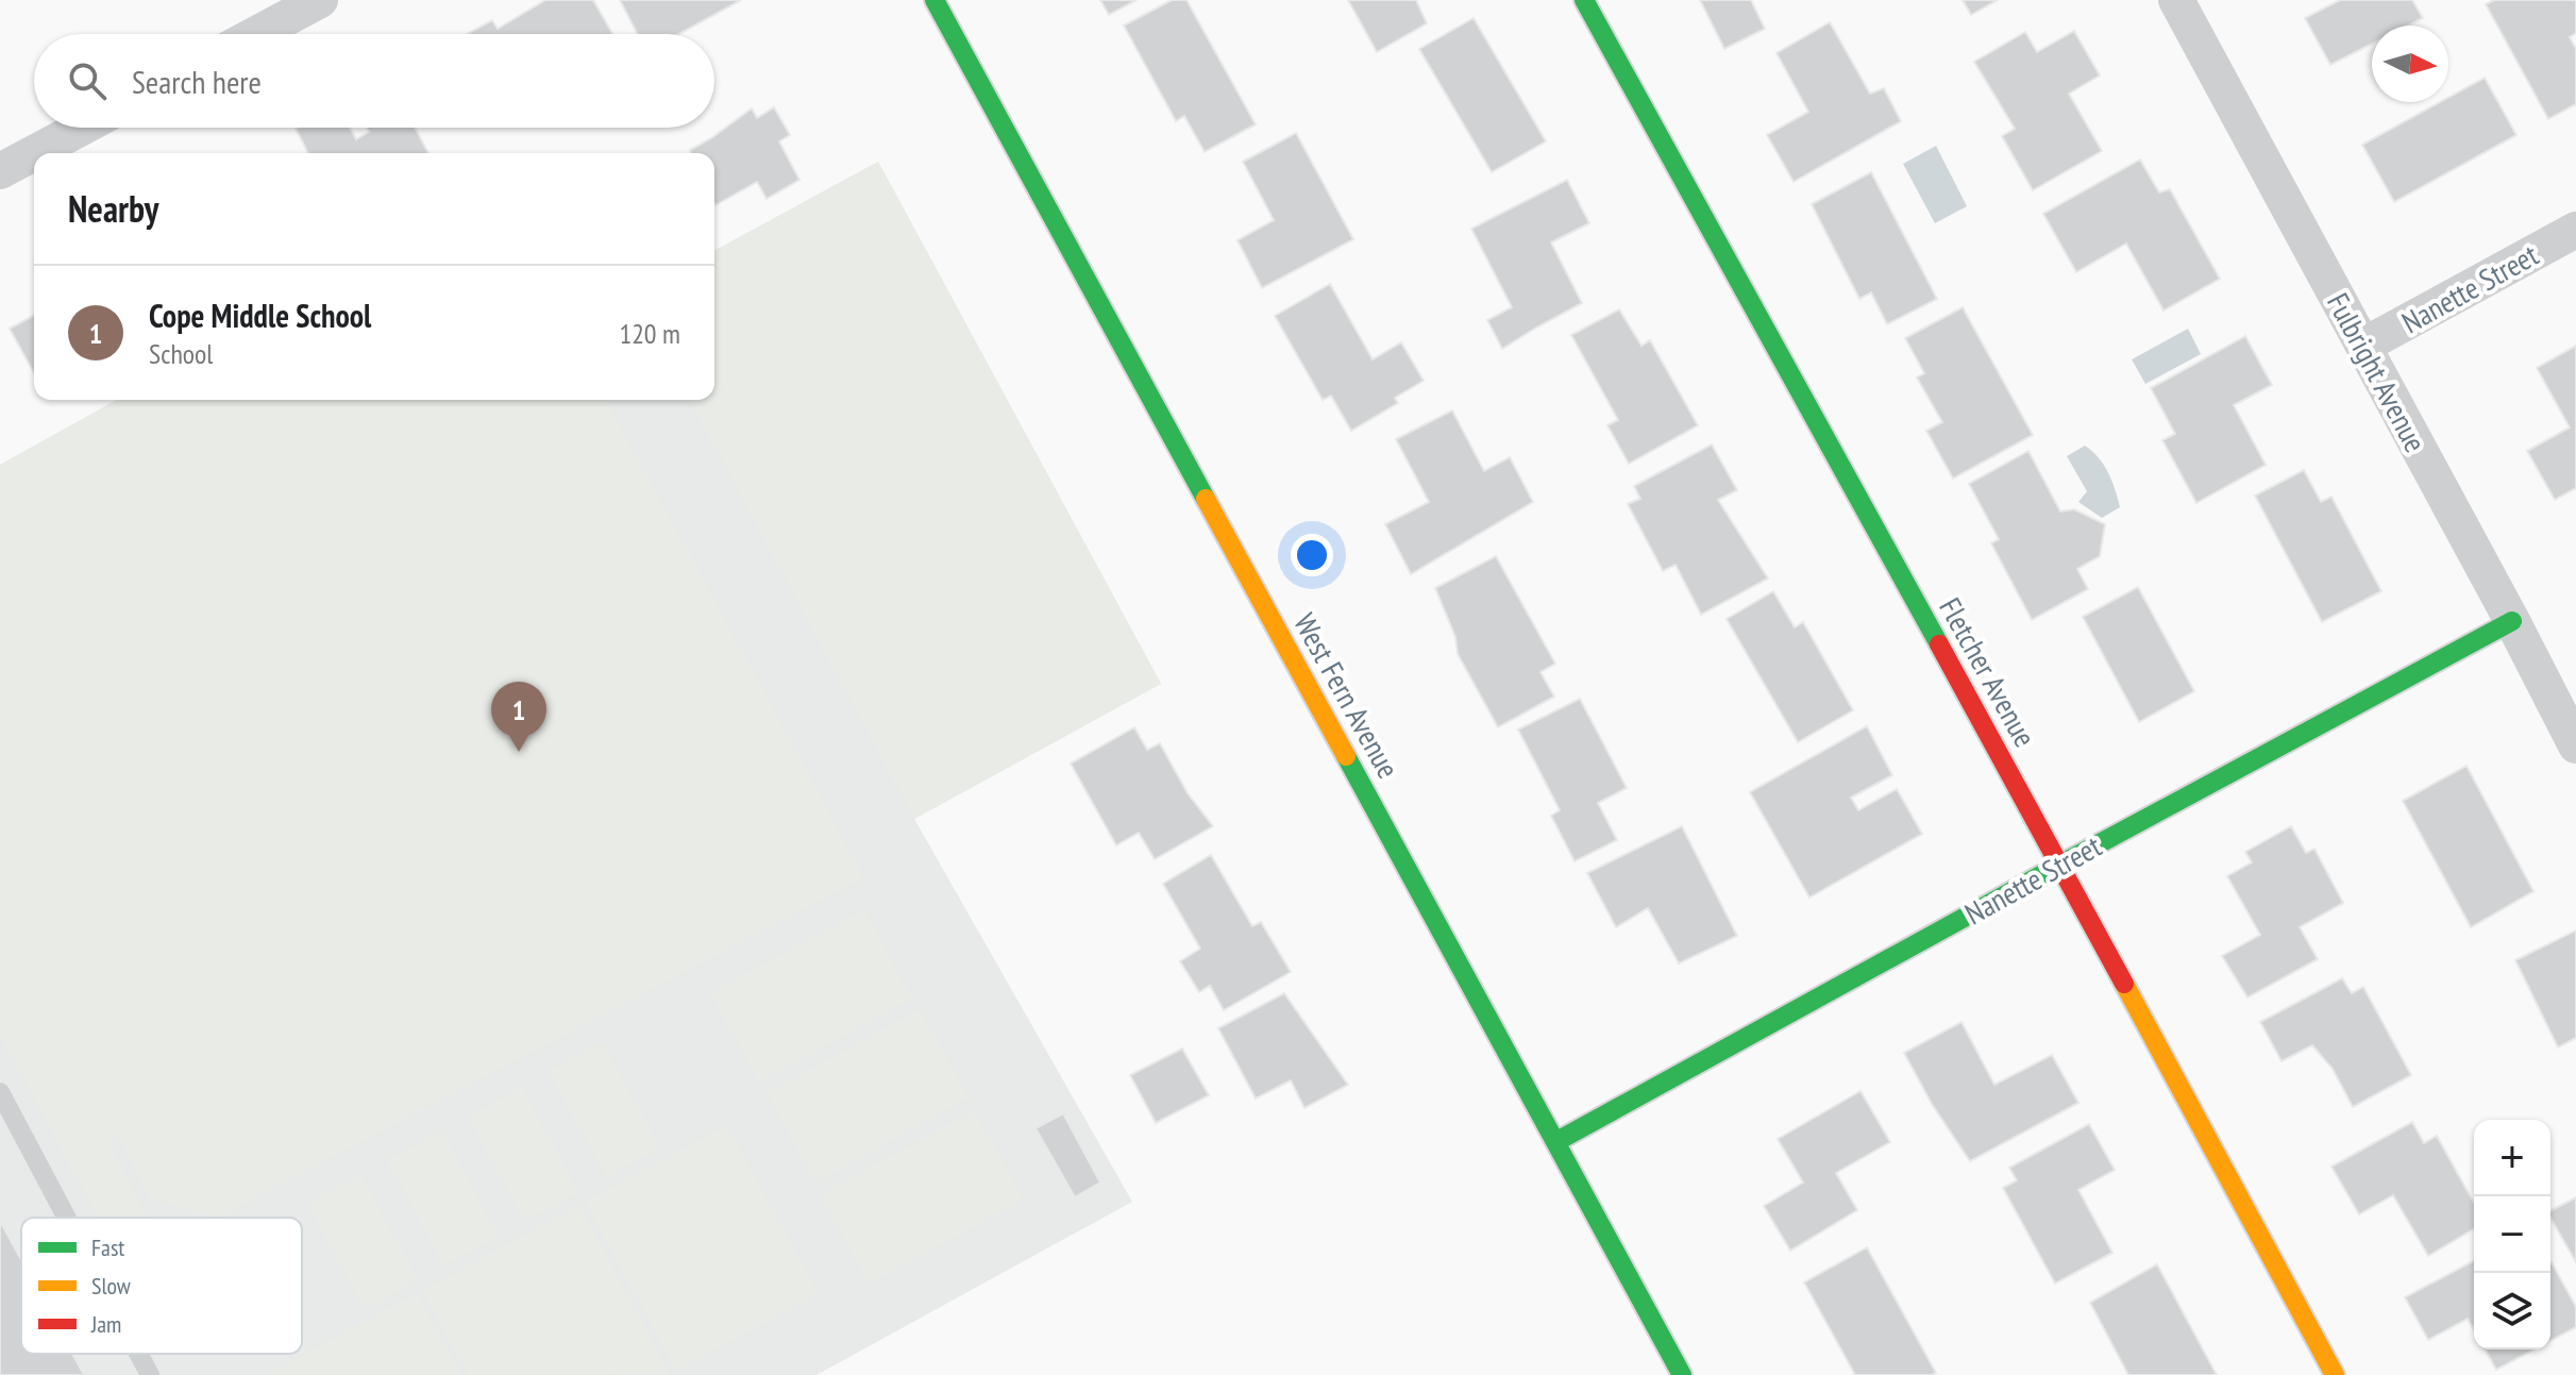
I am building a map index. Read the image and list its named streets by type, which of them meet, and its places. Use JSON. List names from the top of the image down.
{
  "streets": {
    "street": [
      "Nanette Street",
      "Fulbright Avenue",
      "Fletcher Avenue",
      "West Fern Avenue"
    ]
  },
  "crossings": [
    ["Nanette Street", "Fulbright Avenue"],
    ["Nanette Street", "Fletcher Avenue"],
    ["Nanette Street", "West Fern Avenue"]
  ],
  "legend": ["Fast", "Slow", "Jam"],
  "north": "right",
  "page": {
    "search": "Search here",
    "heading": "Nearby",
    "list": [
      {
        "mark": "1",
        "name": "Cope Middle School",
        "note": "School",
        "value": "120 m"
      }
    ],
    "pins": "1",
    "map_buttons": ["+", "−"]
  }
}
